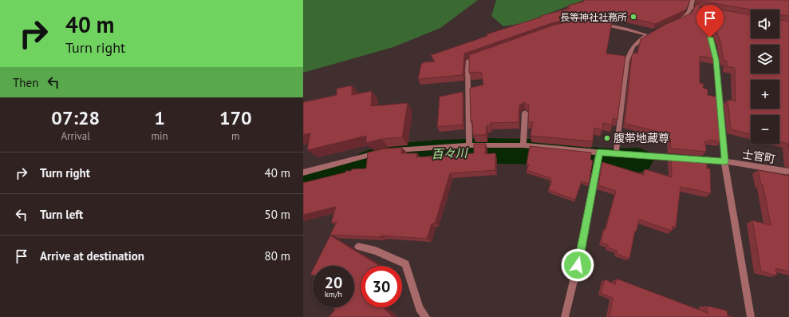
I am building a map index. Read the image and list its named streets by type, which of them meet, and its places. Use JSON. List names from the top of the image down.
{
  "streets": {
    "street": ["士官町"]
  },
  "water": ["百々川"],
  "places": ["長等神社社務所", "腹帯地蔵尊"],
  "page": {
    "turn": ["40 m", "Turn right"],
    "map_buttons": ["+", "−"],
    "then": "Then",
    "eta": [
      "07:28",
      "Arrival",
      "1",
      "min",
      "170",
      "m"
    ],
    "list": [
      {
        "name": "Turn right",
        "value": "40 m"
      },
      {
        "name": "Turn left",
        "value": "50 m"
      },
      {
        "name": "Arrive at destination",
        "value": "80 m"
      }
    ],
    "speed": "20 km/h",
    "limit": "30"
  }
}
